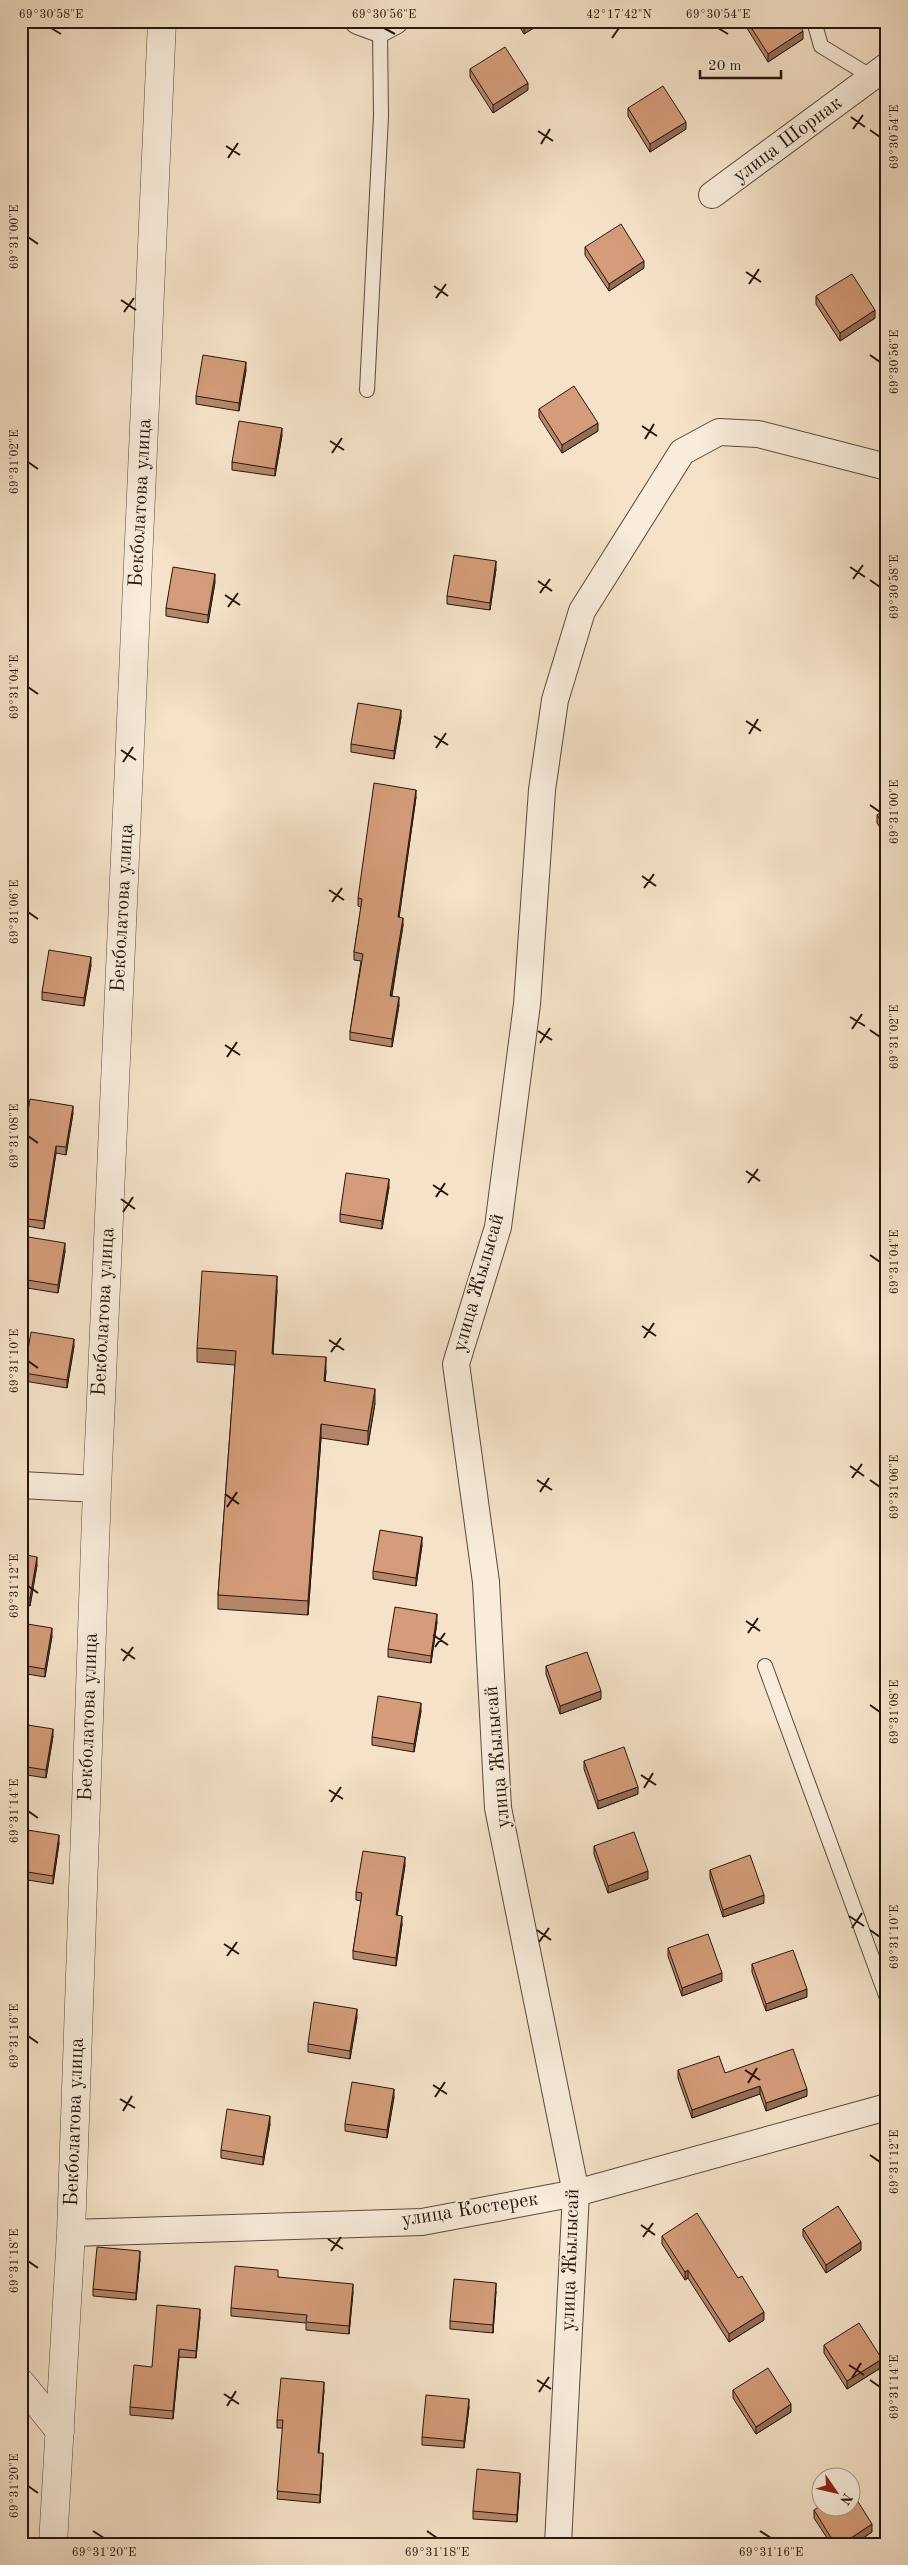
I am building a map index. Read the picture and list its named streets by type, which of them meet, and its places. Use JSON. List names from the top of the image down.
{
  "streets": {
    "street": [
      "улица Шорнак",
      "Бекболатова улица",
      "улица Жылысай",
      "улица Костерек"
    ]
  },
  "crossings": [
    ["Бекболатова улица", "улица Костерек"],
    ["улица Жылысай", "улица Костерек"]
  ],
  "scale_bar": "20 m",
  "north": "bottom right",
  "coordinates": [
    "69°30'58\"E",
    "69°30'56\"E",
    "42°17'42\"N",
    "69°30'54\"E",
    "69°31'00\"E",
    "69°31'02\"E",
    "69°31'04\"E",
    "69°31'06\"E",
    "69°31'08\"E",
    "69°31'10\"E",
    "69°31'12\"E",
    "69°31'14\"E",
    "69°31'16\"E",
    "69°31'18\"E",
    "69°31'20\"E"
  ]
}
